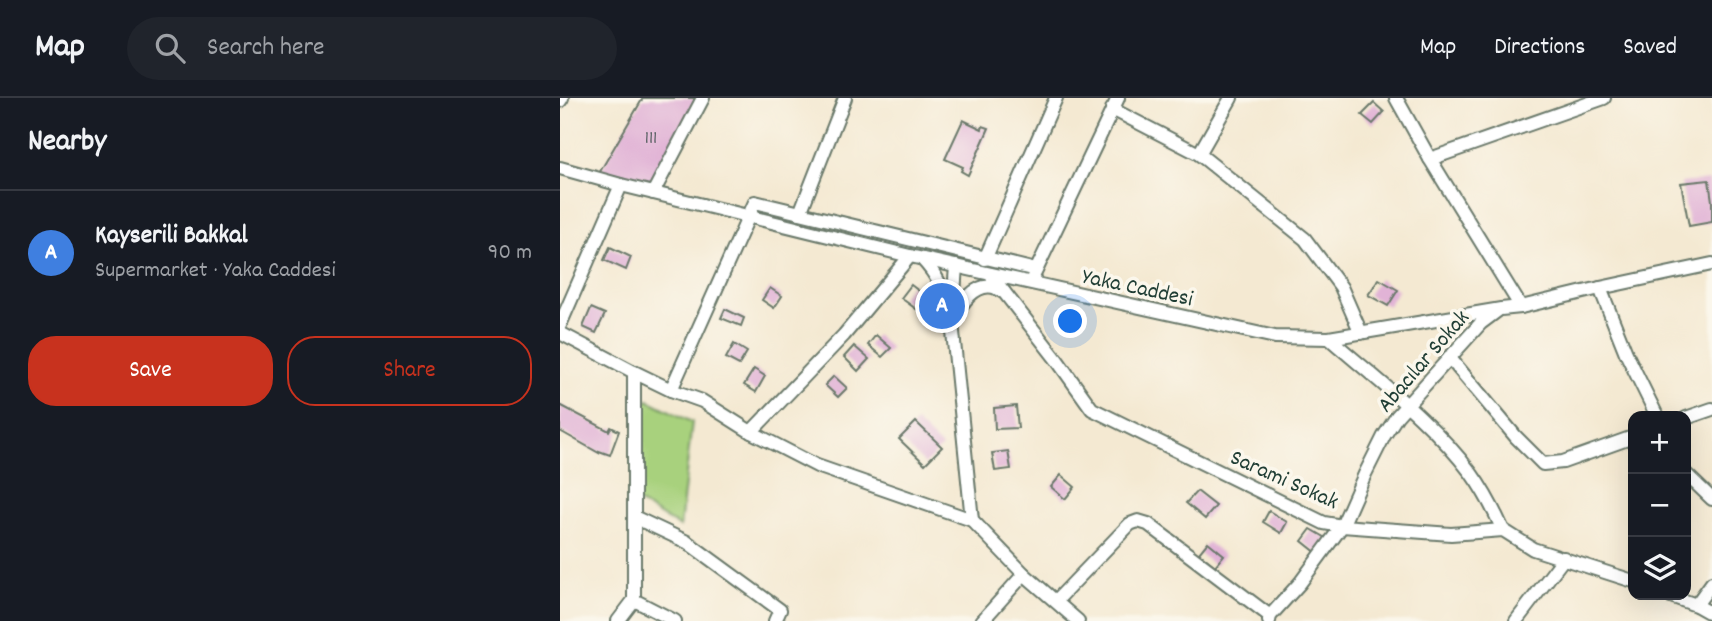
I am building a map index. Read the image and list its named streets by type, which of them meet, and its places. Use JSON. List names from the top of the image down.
{
  "streets": {
    "street": ["Yaka Caddesi", "Abacılar Sokak", "Sarami Sokak"]
  },
  "crossings": [
    ["Yaka Caddesi", "Abacılar Sokak"],
    ["Yaka Caddesi", "Sarami Sokak"],
    ["Abacılar Sokak", "Sarami Sokak"]
  ],
  "house_numbers": ["111"],
  "page": {
    "header": "Map",
    "search": "Search here",
    "nav": ["Map", "Directions", "Saved"],
    "heading": "Nearby",
    "list": [
      {
        "mark": "A",
        "name": "Kayserili Bakkal",
        "note": "Supermarket · Yaka Caddesi",
        "value": "90 m"
      }
    ],
    "pins": "A",
    "buttons": ["Save", "Share"],
    "map_buttons": ["+", "−"]
  }
}
